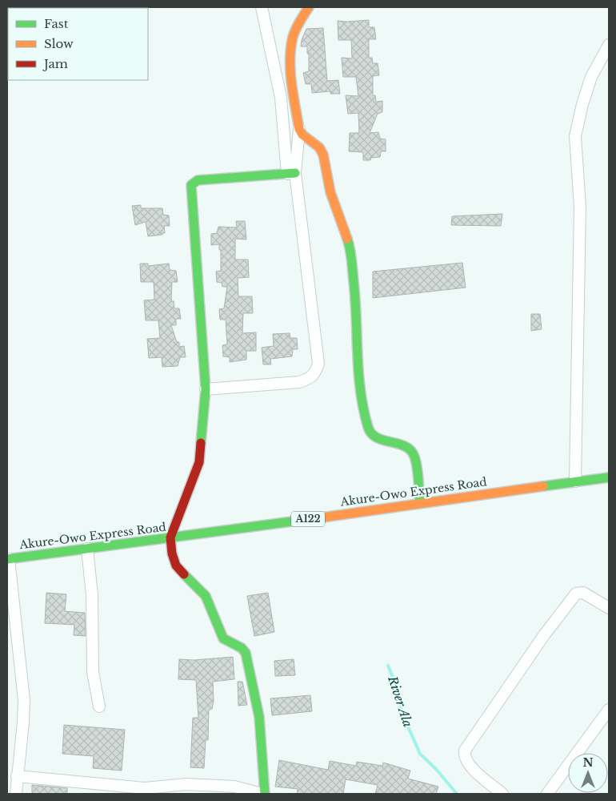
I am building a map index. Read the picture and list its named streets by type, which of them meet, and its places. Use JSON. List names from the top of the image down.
{
  "streets": {
    "main road": ["Akure-Owo Express Road", "A122"]
  },
  "water": ["River Ala"],
  "legend": ["Fast", "Slow", "Jam"],
  "north": "top"
}
